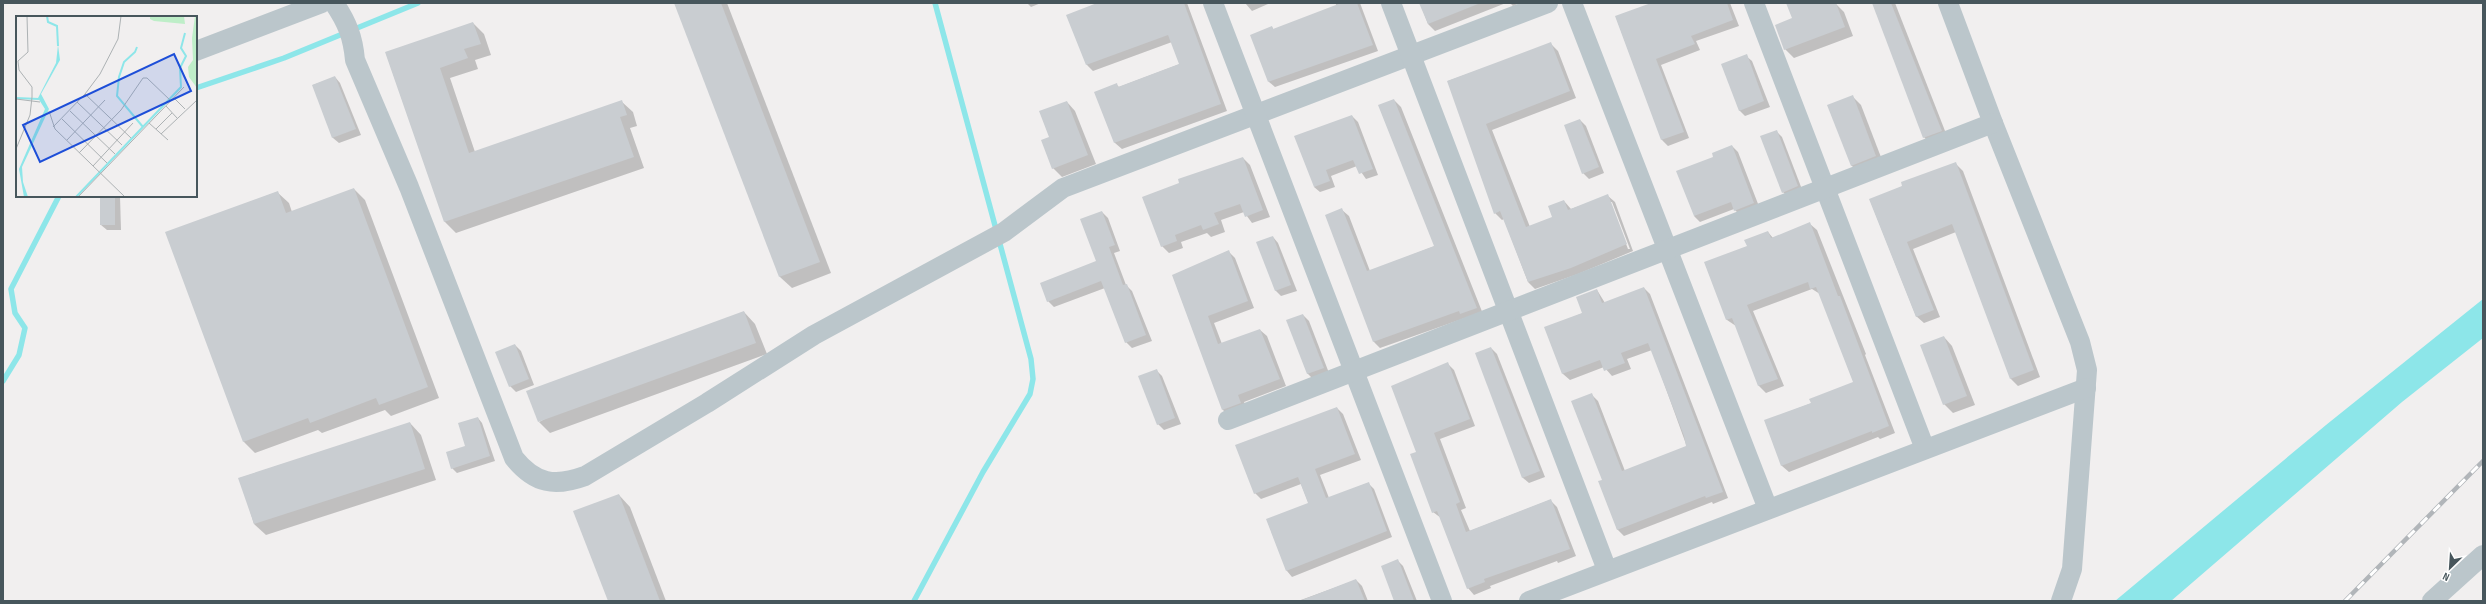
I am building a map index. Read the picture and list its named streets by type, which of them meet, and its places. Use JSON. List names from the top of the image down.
{
  "north": "bottom left"
}
